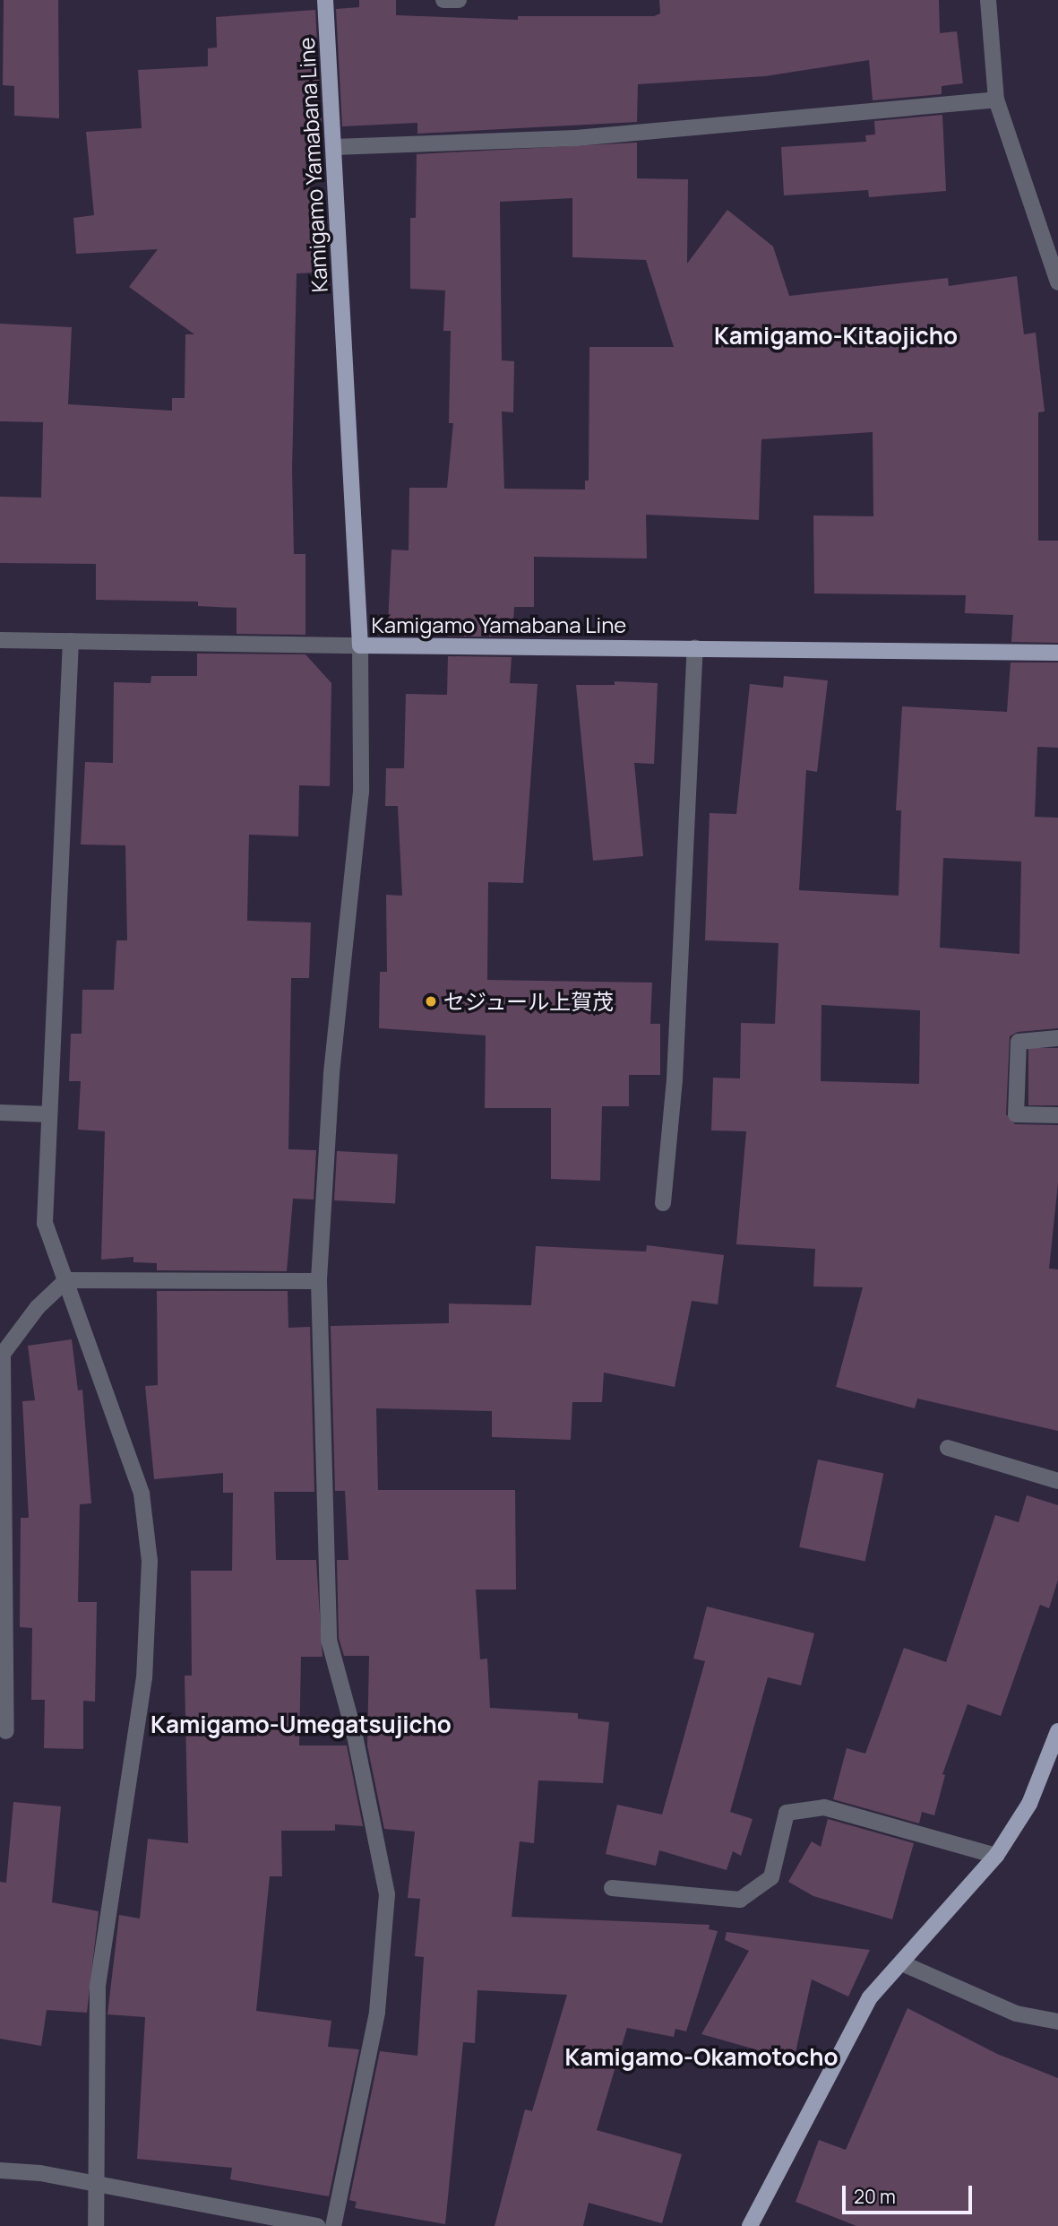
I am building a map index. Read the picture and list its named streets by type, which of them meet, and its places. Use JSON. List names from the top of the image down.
{
  "streets": {
    "main road": ["Kamigamo Yamabana Line"]
  },
  "districts": ["Kamigamo-Kitaojicho", "Kamigamo-Umegatsujicho", "Kamigamo-Okamotocho"],
  "places": ["セジュール上賀茂"],
  "scale_bar": "20 m"
}
